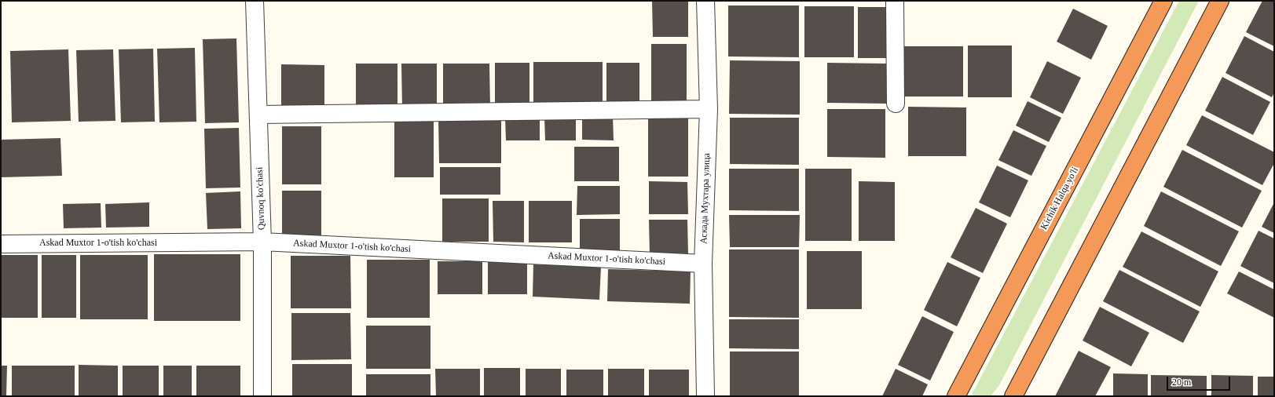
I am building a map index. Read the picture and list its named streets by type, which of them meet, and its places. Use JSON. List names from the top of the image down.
{
  "streets": {
    "highway": ["Kichik Halqa yo'li"],
    "street": ["Quvnoq ko'chasi", "Аскада Мухтара улица", "Askad Muxtor 1-o'tish ko'chasi"]
  },
  "crossings": [
    ["Quvnoq ko'chasi", "Askad Muxtor 1-o'tish ko'chasi"],
    ["Аскада Мухтара улица", "Askad Muxtor 1-o'tish ko'chasi"]
  ],
  "scale_bar": "20 m"
}
